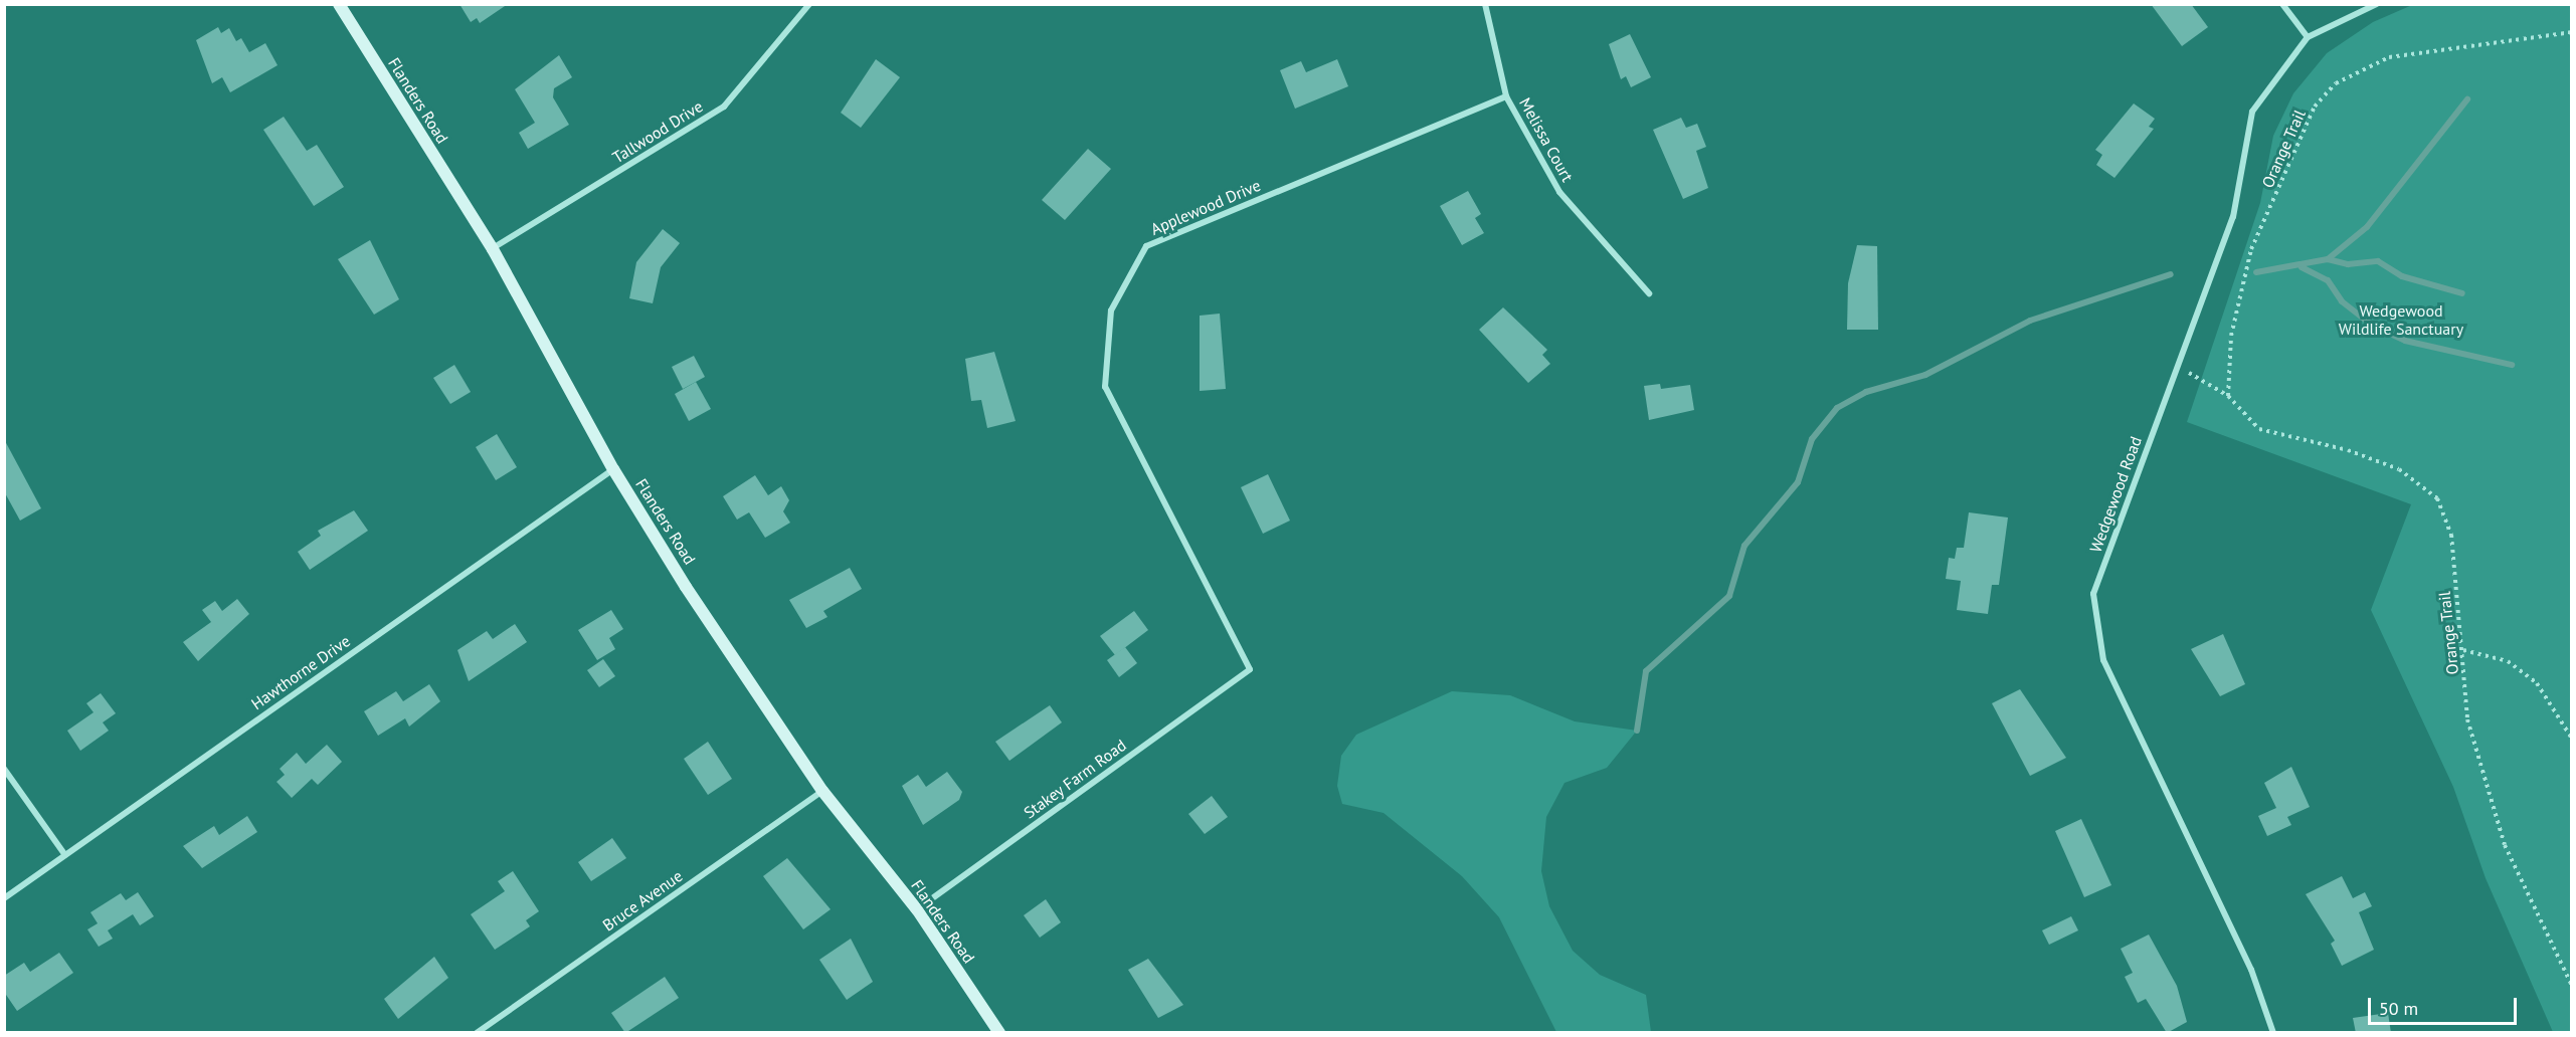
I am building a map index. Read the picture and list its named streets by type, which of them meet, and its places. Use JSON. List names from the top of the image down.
{
  "streets": {
    "street": [
      "Flanders Road",
      "Tallwood Drive",
      "Melissa Court",
      "Applewood Drive",
      "Wedgewood Road",
      "Hawthorne Drive",
      "Stakey Farm Road",
      "Bruce Avenue"
    ],
    "path": ["Orange Trail"]
  },
  "crossings": [
    ["Flanders Road", "Tallwood Drive"],
    ["Flanders Road", "Hawthorne Drive"],
    ["Flanders Road", "Stakey Farm Road"],
    ["Flanders Road", "Bruce Avenue"],
    ["Melissa Court", "Applewood Drive"],
    ["Orange Trail", "Wedgewood Road"],
    ["Applewood Drive", "Stakey Farm Road"]
  ],
  "parks": ["Wedgewood Wildlife Sanctuary"],
  "scale_bar": "50 m"
}
